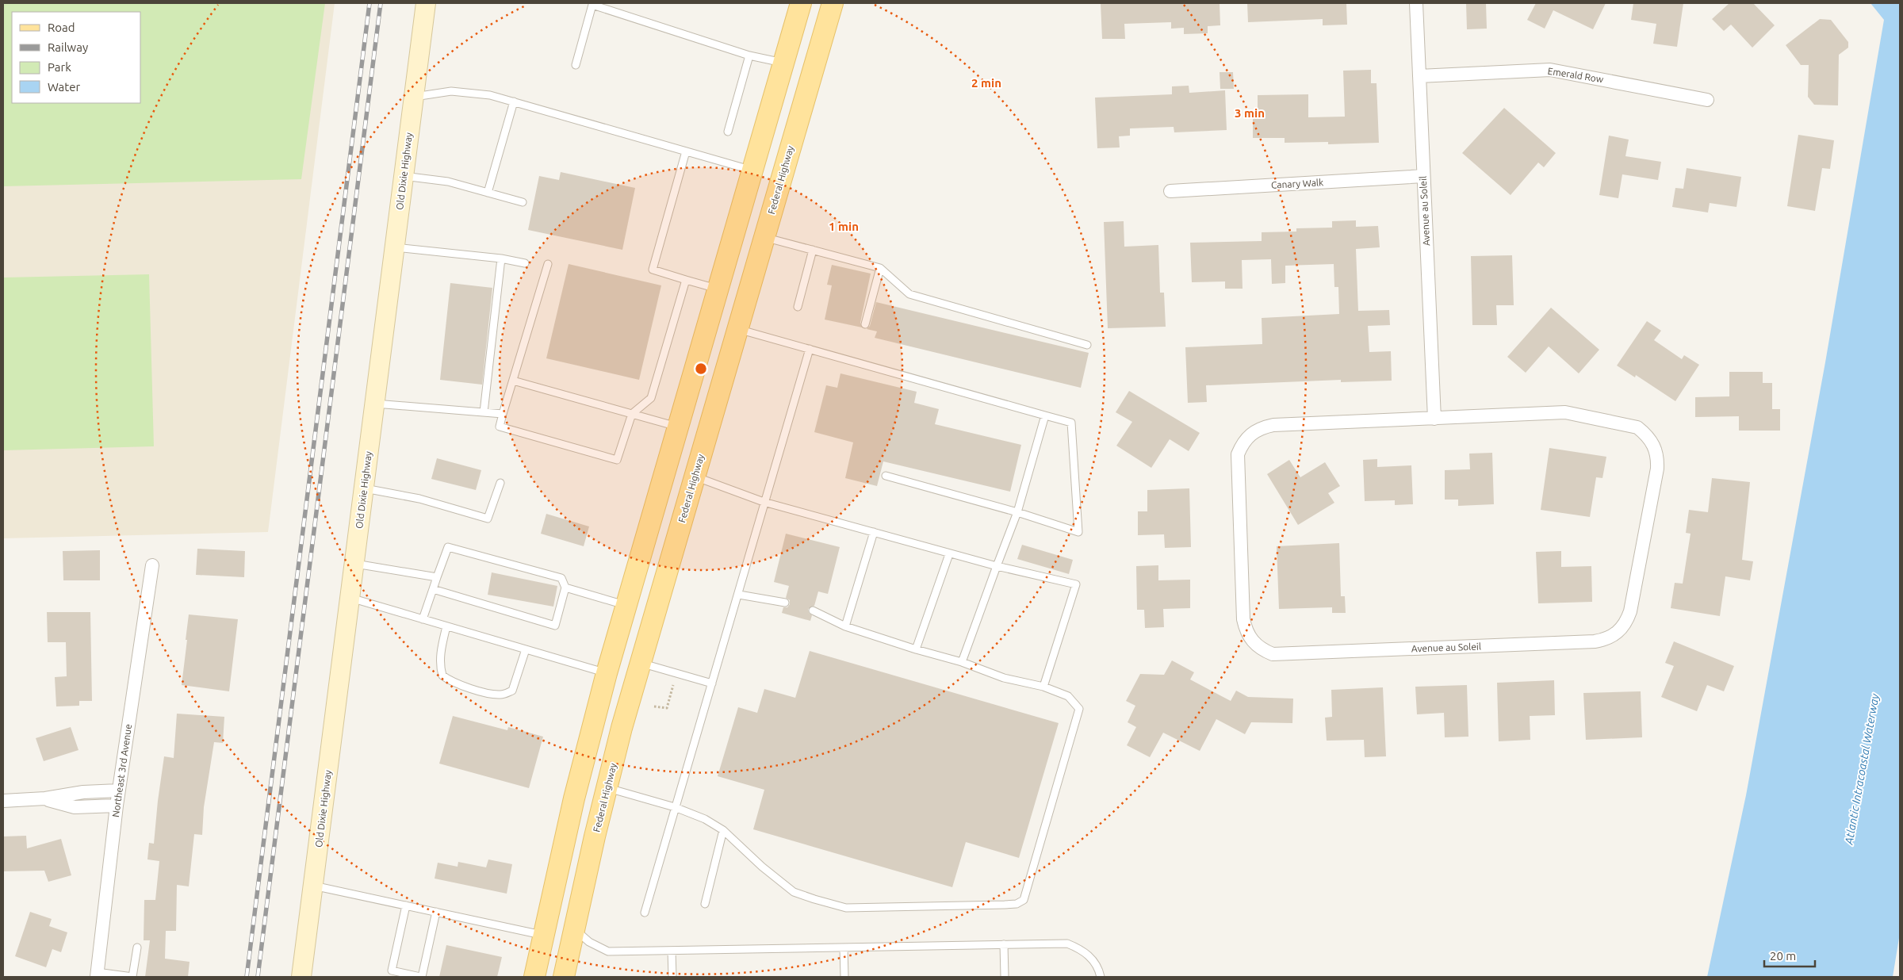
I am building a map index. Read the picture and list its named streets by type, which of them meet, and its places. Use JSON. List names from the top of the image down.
{
  "streets": {
    "main road": ["Federal Highway"],
    "street": [
      "Emerald Row",
      "Old Dixie Highway",
      "Canary Walk",
      "Avenue au Soleil",
      "Northeast 3rd Avenue"
    ]
  },
  "crossings": [
    ["Emerald Row", "Avenue au Soleil"],
    ["Canary Walk", "Avenue au Soleil"]
  ],
  "water": ["Atlantic Intracoastal Waterway"],
  "legend": [
    "Road",
    "Railway",
    "Park",
    "Water"
  ],
  "scale_bar": "20 m",
  "rings": ["2 min", "3 min", "1 min"]
}
